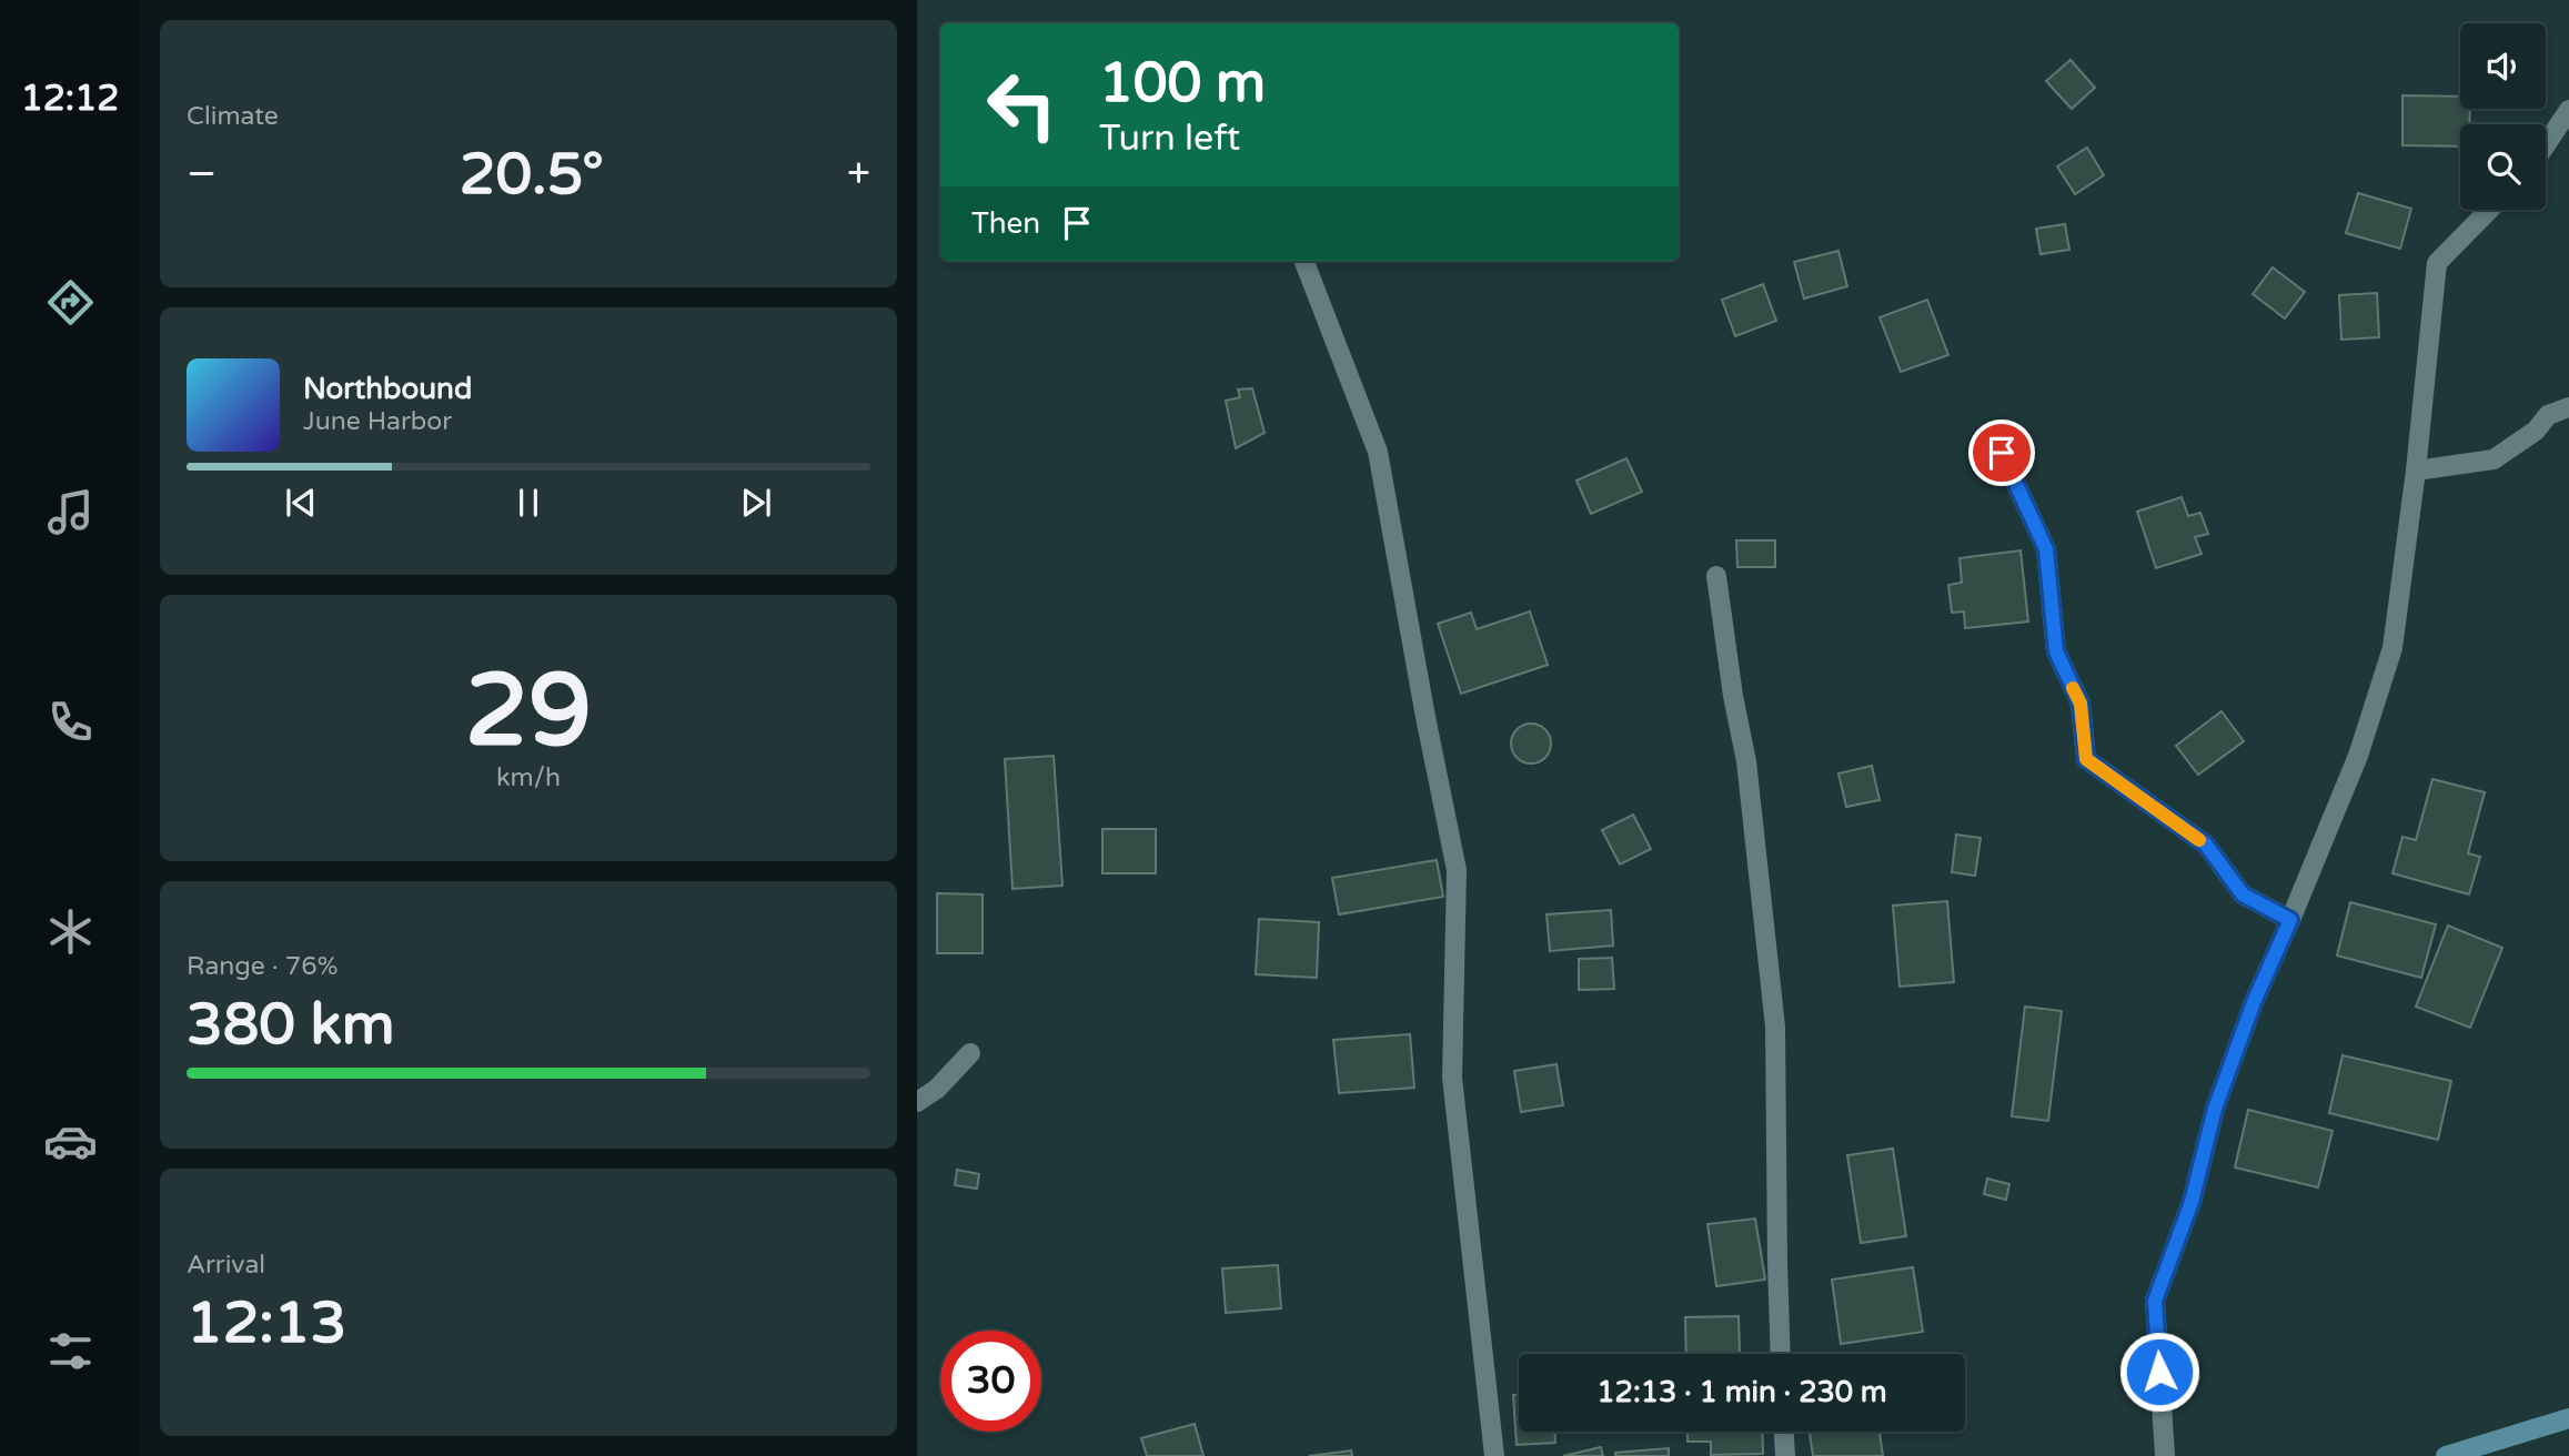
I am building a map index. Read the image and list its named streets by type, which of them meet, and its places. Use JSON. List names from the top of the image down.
{
  "page": {
    "tabs": "12:12",
    "tile": [
      "Climate",
      ["29", "km/h"],
      ["Range · 76%", "380 km"],
      ["Arrival", "12:13"]
    ],
    "turn": ["100 m", "Turn left"],
    "heat": ["−", "20.5°", "+"],
    "then": "Then",
    "song": ["Northbound", "June Harbor"],
    "limit": "30",
    "trip": "12:13 · 1 min · 230 m"
  }
}
